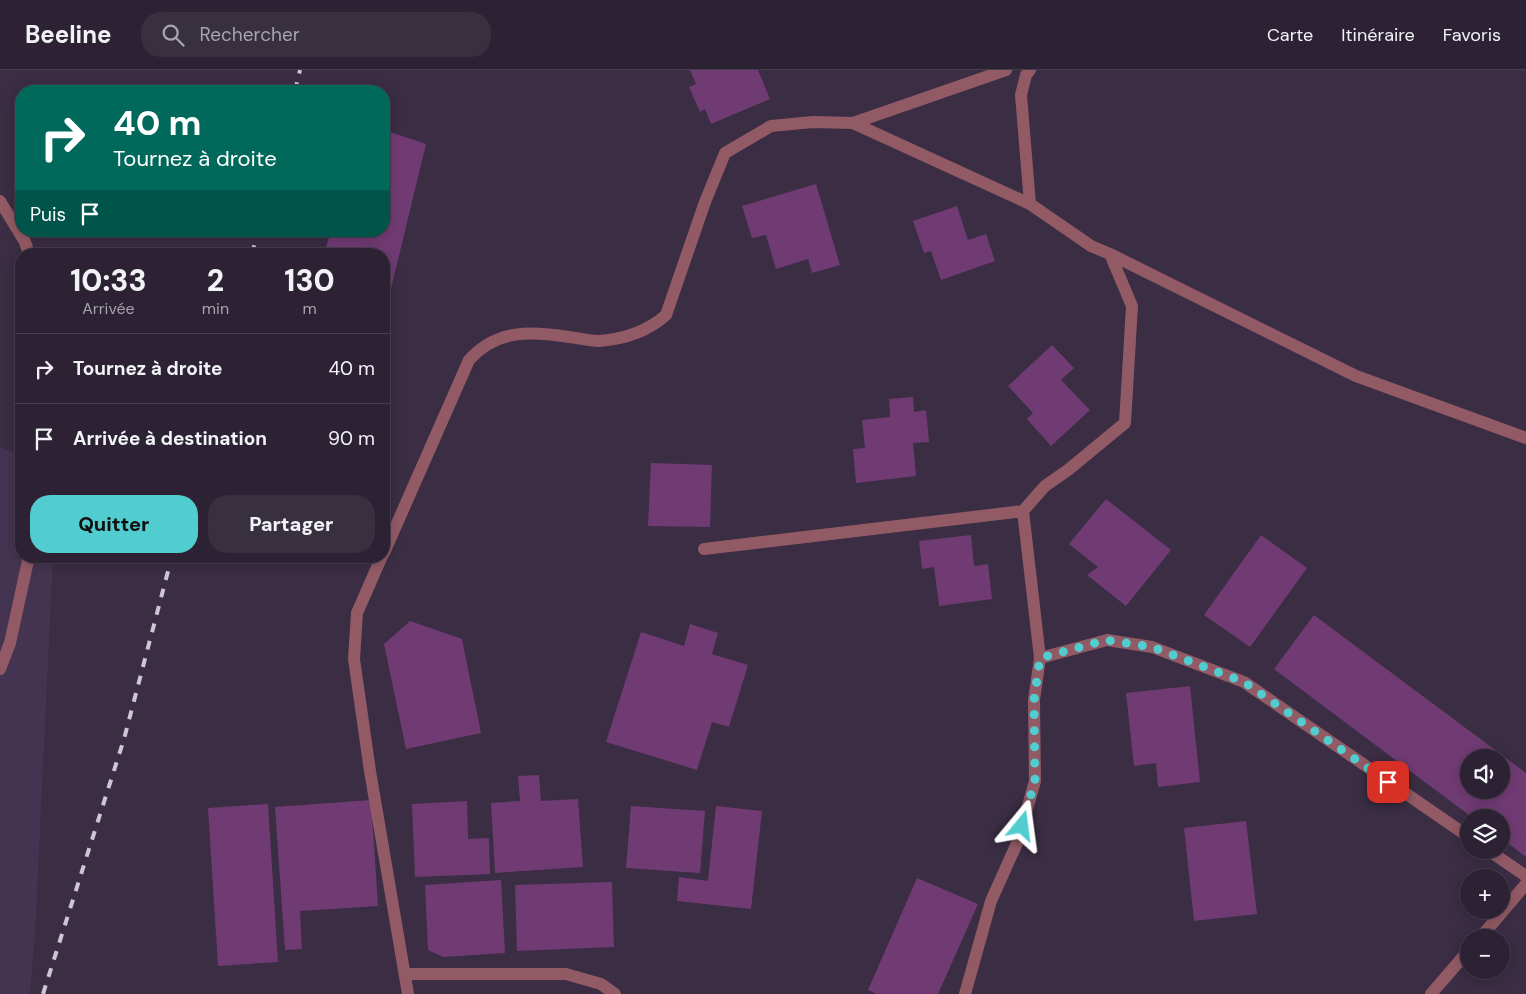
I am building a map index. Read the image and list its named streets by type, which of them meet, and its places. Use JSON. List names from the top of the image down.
{
  "page": {
    "header": "Beeline",
    "search": "Rechercher",
    "nav": ["Carte", "Itinéraire", "Favoris"],
    "turn": ["40 m", "Tournez à droite"],
    "then": "Puis",
    "eta": [
      "10:33",
      "Arrivée",
      "2",
      "min",
      "130",
      "m"
    ],
    "list": [
      {
        "name": "Tournez à droite",
        "value": "40 m"
      },
      {
        "name": "Arrivée à destination",
        "value": "90 m"
      }
    ],
    "buttons": ["Quitter", "Partager"],
    "map_buttons": ["+", "−"]
  }
}
